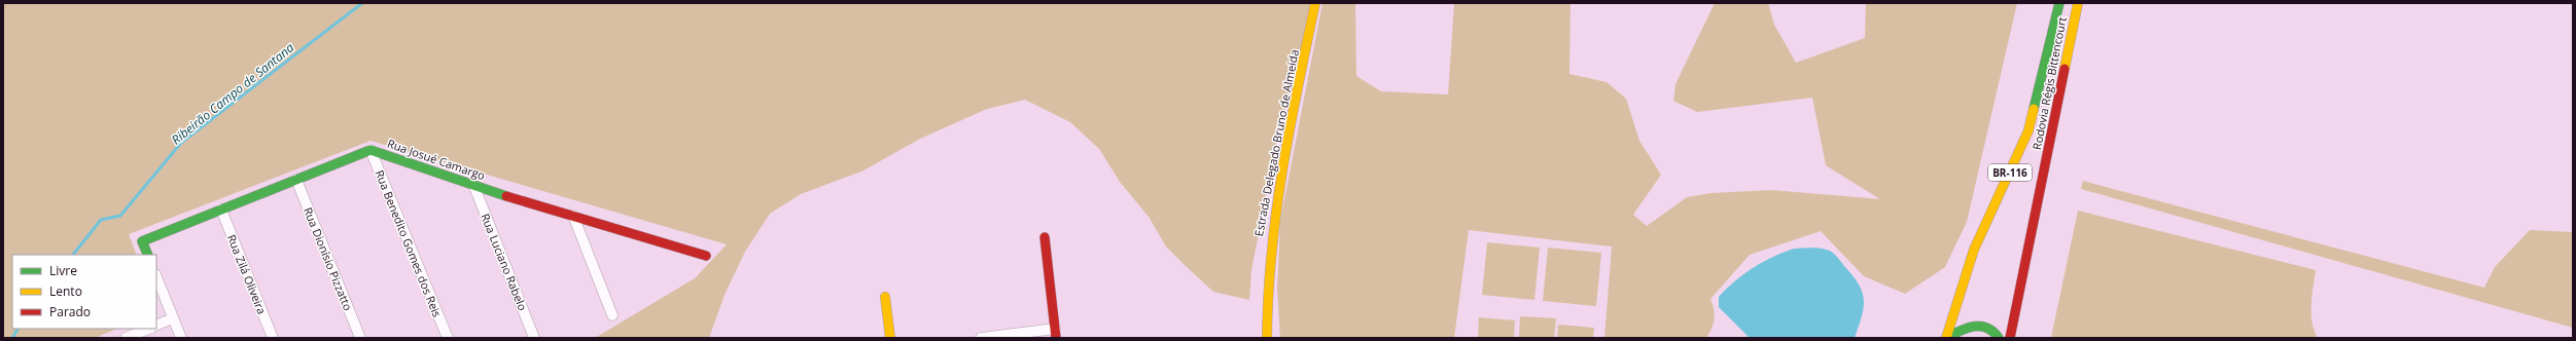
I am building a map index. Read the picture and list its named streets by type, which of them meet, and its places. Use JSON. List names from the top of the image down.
{
  "streets": {
    "main road": [
      "Rodovia Régis Bittencourt",
      "Estrada Delegado Bruno de Almeida",
      "Rua Josué Camargo",
      "BR-116"
    ],
    "street": [
      "Rua Benedito Gomes dos Reis",
      "Rua Dionísio Pizzatto",
      "Rua Luciano Rabelo",
      "Rua Zilá Oliveira"
    ]
  },
  "crossings": [
    ["Rua Josué Camargo", "Rua Benedito Gomes dos Reis"],
    ["Rua Josué Camargo", "Rua Dionísio Pizzatto"],
    ["Rua Josué Camargo", "Rua Luciano Rabelo"],
    ["Rua Josué Camargo", "Rua Zilá Oliveira"]
  ],
  "water": ["Ribeirão Campo de Santana"],
  "legend": ["Livre", "Lento", "Parado"]
}
